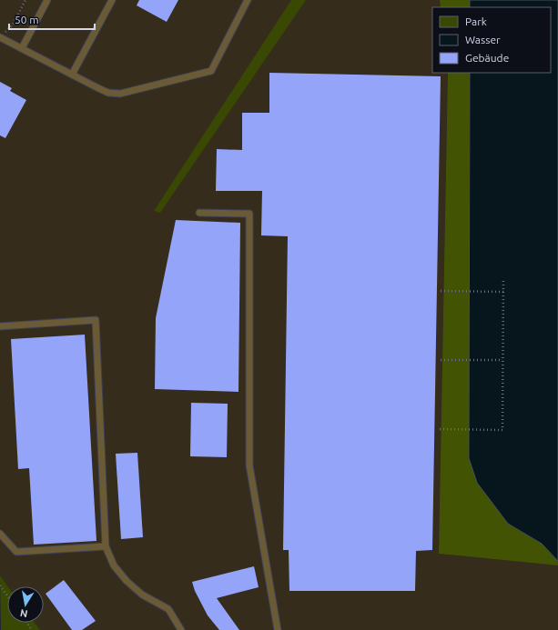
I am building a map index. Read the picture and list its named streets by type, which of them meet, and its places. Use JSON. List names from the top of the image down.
{
  "legend": ["Park", "Wasser", "Gebäude"],
  "scale_bar": "50 m",
  "north": "bottom"
}
